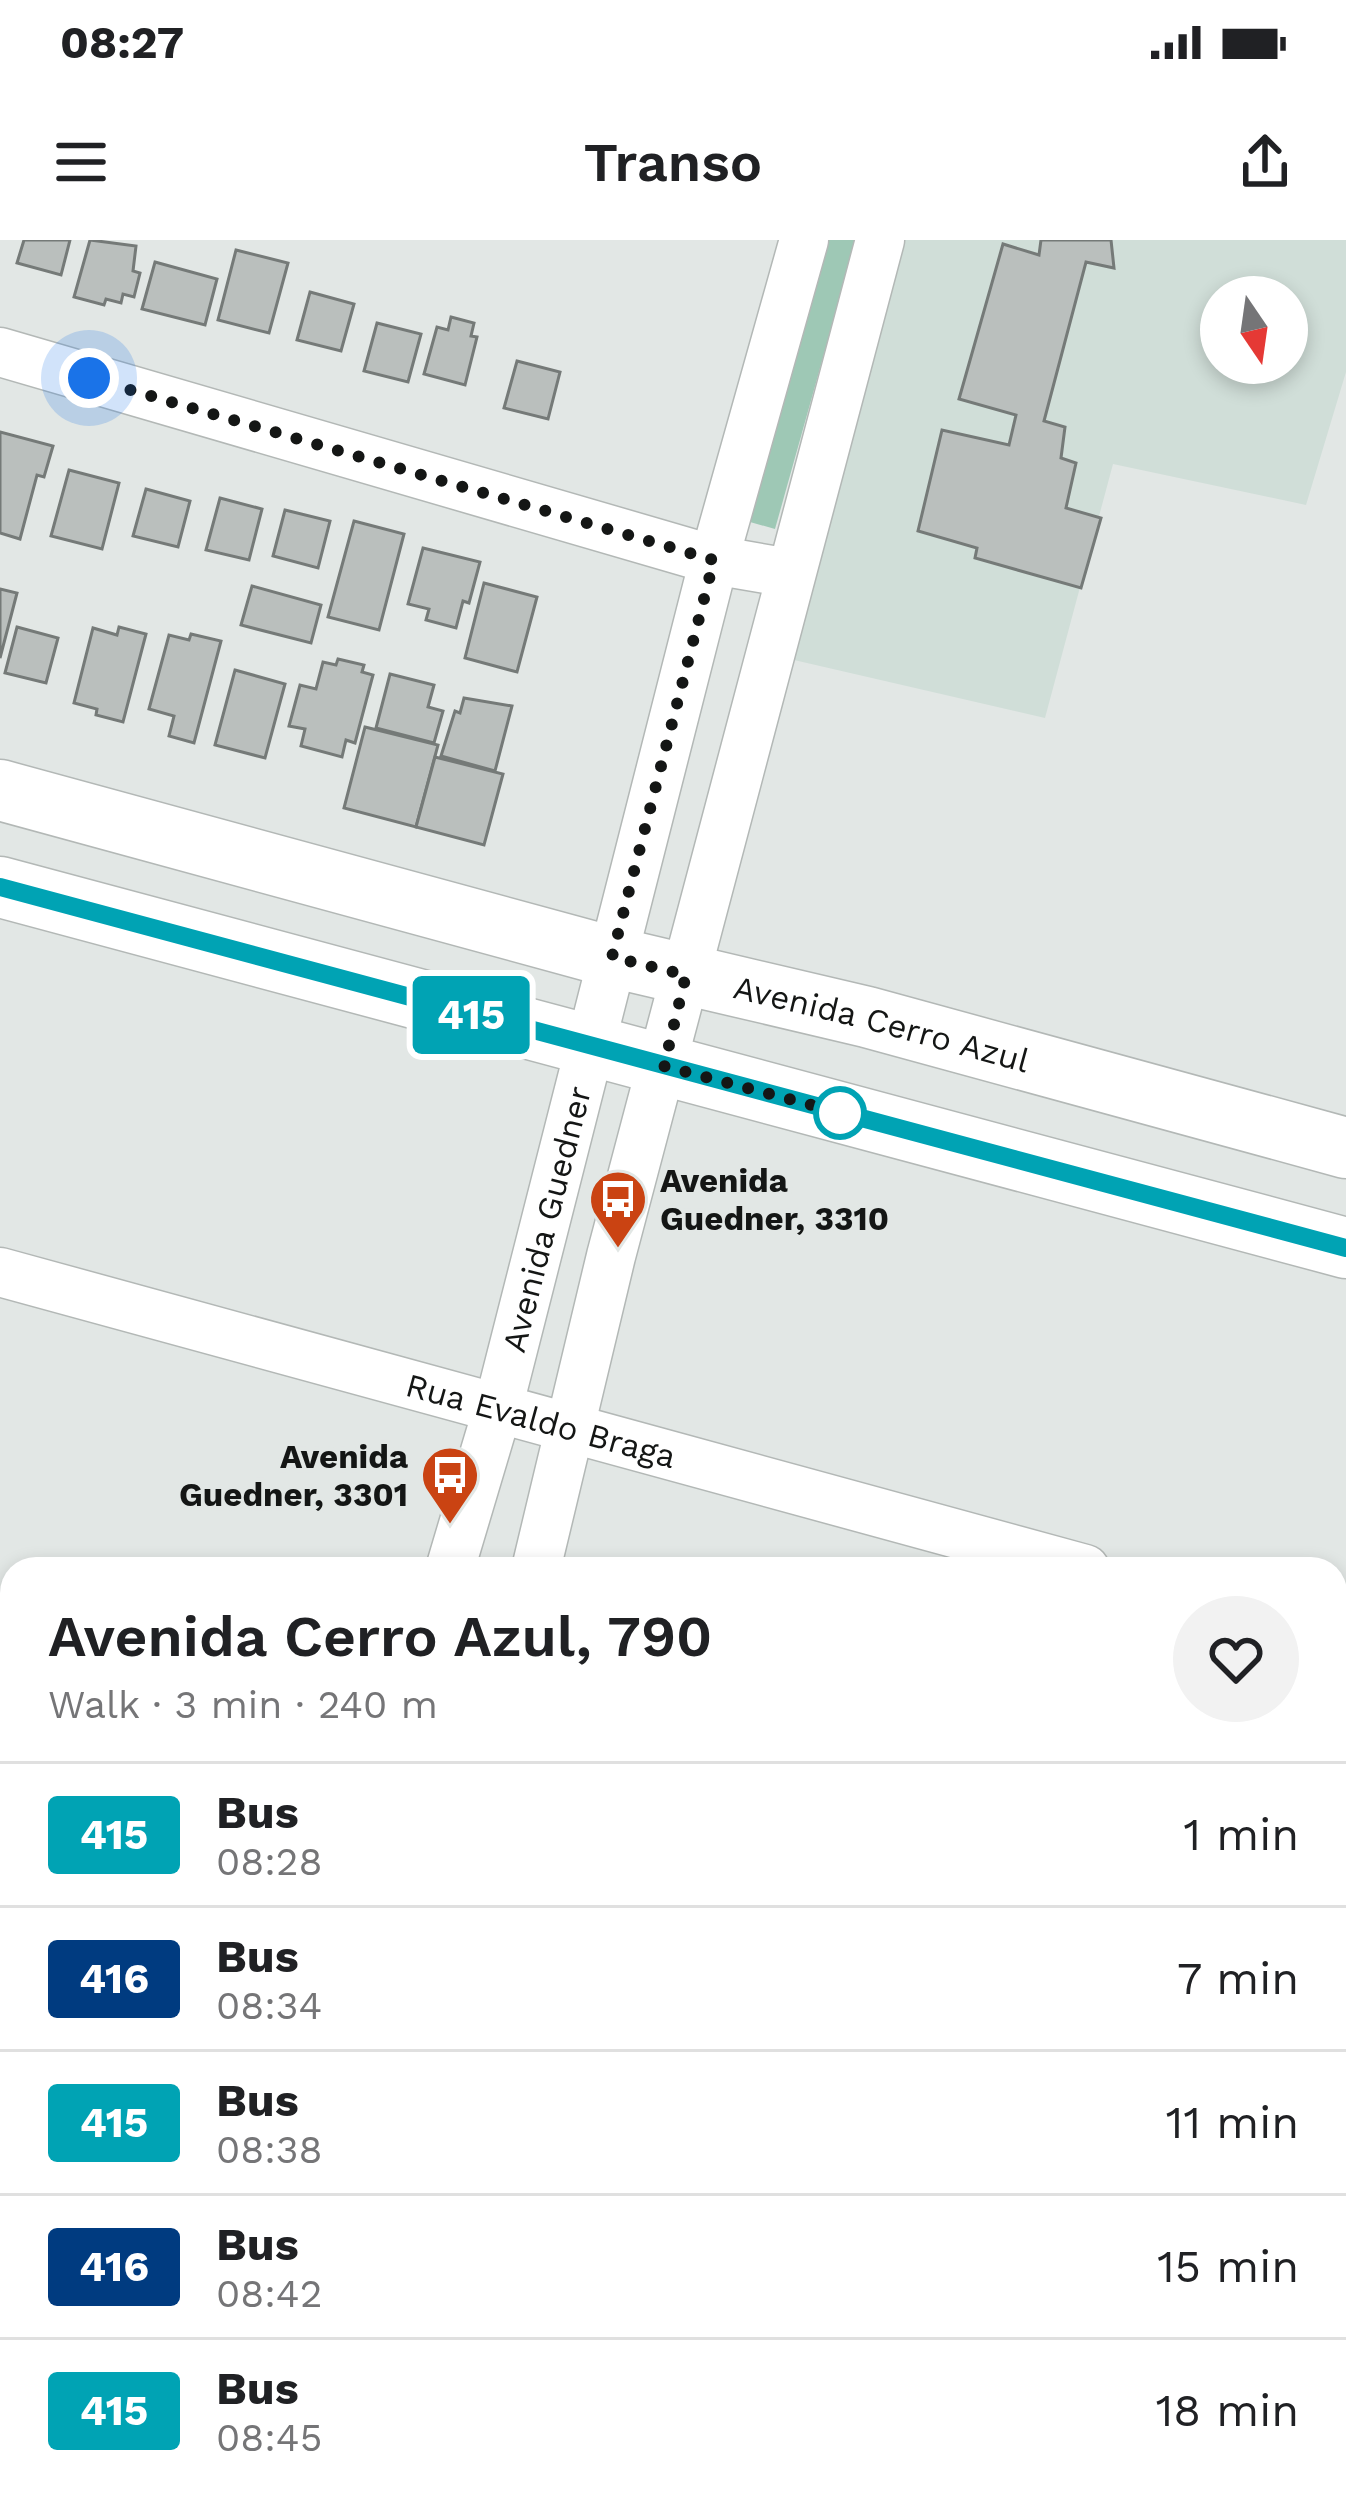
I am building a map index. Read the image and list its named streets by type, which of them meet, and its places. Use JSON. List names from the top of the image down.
{
  "streets": {
    "main road": ["Avenida Cerro Azul"],
    "street": ["Avenida Guedner", "Rua Evaldo Braga"]
  },
  "crossings": [
    ["Avenida Cerro Azul", "Avenida Guedner"],
    ["Avenida Guedner", "Rua Evaldo Braga"]
  ],
  "places": {
    "bus stop": ["Avenida Guedner, 3310", "Avenida Guedner, 3301"]
  },
  "lines": ["bus line 415"],
  "north": "bottom",
  "page": {
    "status": "08:27",
    "header": "Transo",
    "on_map": "415",
    "heading": ["Avenida Cerro Azul, 790", "Walk · 3 min · 240 m"],
    "list": [
      {
        "mark": "415",
        "name": "Bus",
        "note": "08:28",
        "value": "1 min"
      },
      {
        "mark": "416",
        "name": "Bus",
        "note": "08:34",
        "value": "7 min"
      },
      {
        "mark": "415",
        "name": "Bus",
        "note": "08:38",
        "value": "11 min"
      },
      {
        "mark": "416",
        "name": "Bus",
        "note": "08:42",
        "value": "15 min"
      },
      {
        "mark": "415",
        "name": "Bus",
        "note": "08:45",
        "value": "18 min"
      }
    ]
  }
}
